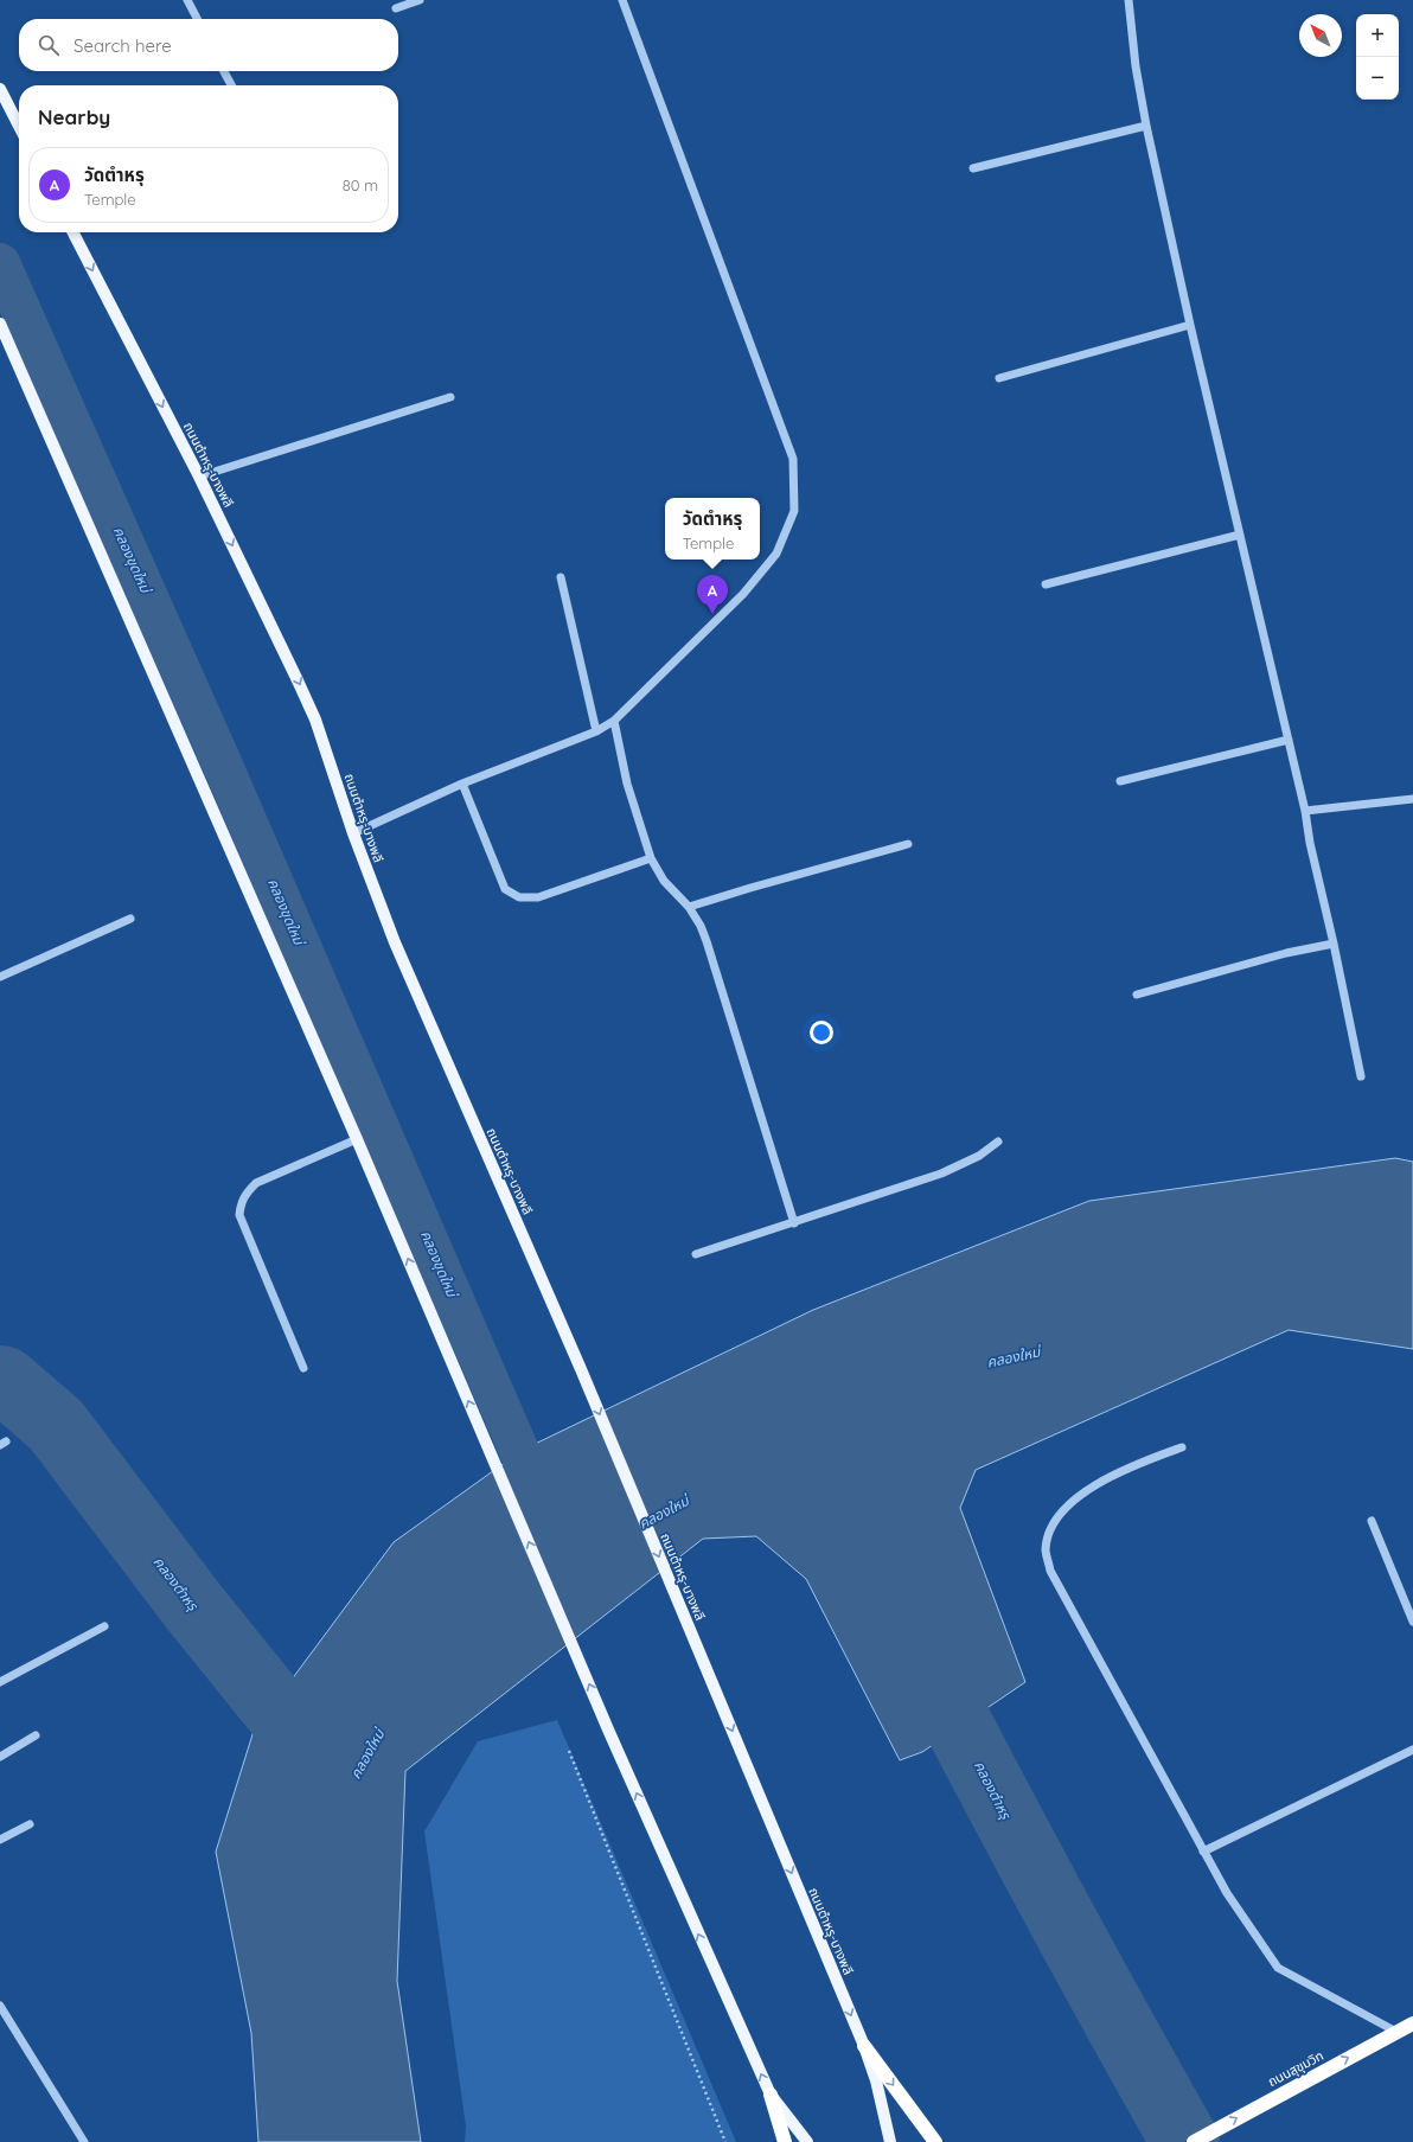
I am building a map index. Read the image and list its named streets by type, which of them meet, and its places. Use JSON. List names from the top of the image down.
{
  "streets": {
    "highway": ["ถนนสุขุมวิท"],
    "main road": ["ถนนตำหรุ-บางพลี"]
  },
  "one_way": ["ถนนตำหรุ-บางพลี", "ถนนสุขุมวิท"],
  "water": ["คลองขุดใหม่", "คลองใหม่", "คลองตำหรุ"],
  "north": "top left",
  "page": {
    "map_buttons": ["+", "−"],
    "search": "Search here",
    "heading": "Nearby",
    "list": [
      {
        "mark": "A",
        "name": "วัดตำหรุ",
        "note": "Temple",
        "value": "80 m"
      }
    ],
    "popup": ["วัดตำหรุ", "Temple"],
    "pins": "A"
  }
}
